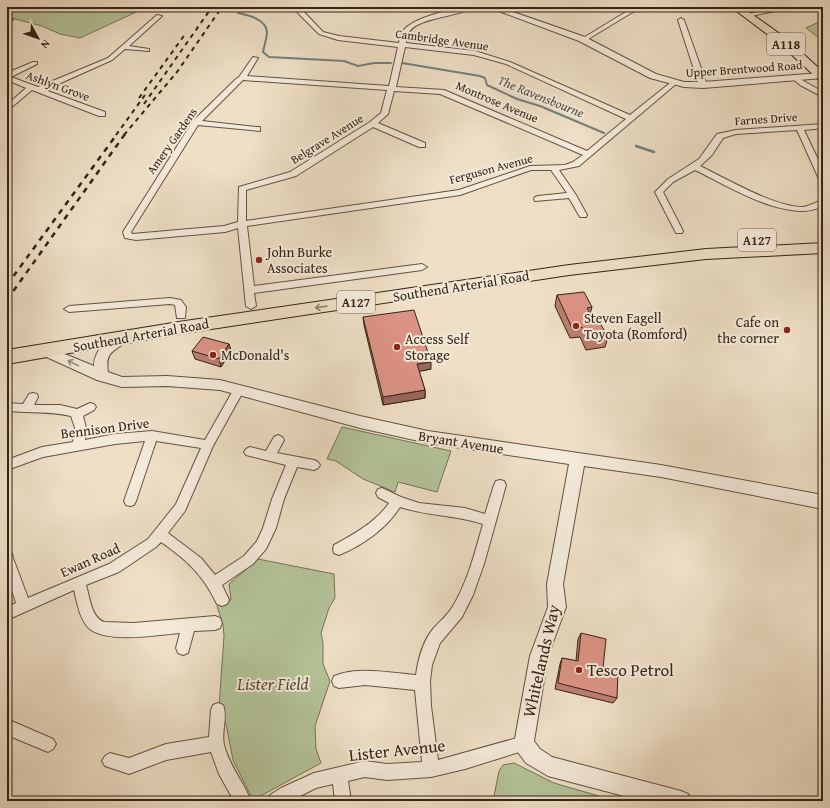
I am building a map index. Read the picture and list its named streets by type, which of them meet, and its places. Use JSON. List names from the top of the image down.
{
  "streets": {
    "highway": ["A127", "Southend Arterial Road"],
    "main road": ["A118"],
    "street": [
      "Cambridge Avenue",
      "Upper Brentwood Road",
      "Ashlyn Grove",
      "Montrose Avenue",
      "Farnes Drive",
      "Belgrave Avenue",
      "Amery Gardens",
      "Ferguson Avenue",
      "Bennison Drive",
      "Bryant Avenue",
      "Ewan Road",
      "Whitelands Way",
      "Lister Avenue"
    ]
  },
  "crossings": [
    ["Cambridge Avenue", "Belgrave Avenue"],
    ["Cambridge Avenue", "Ferguson Avenue"],
    ["A118", "Upper Brentwood Road"],
    ["Upper Brentwood Road", "Ferguson Avenue"],
    ["Montrose Avenue", "Belgrave Avenue"],
    ["Montrose Avenue", "Ferguson Avenue"],
    ["Belgrave Avenue", "Amery Gardens"],
    ["Belgrave Avenue", "Ferguson Avenue"],
    ["Belgrave Avenue", "Southend Arterial Road"],
    ["Amery Gardens", "Ferguson Avenue"],
    ["A127", "Southend Arterial Road"],
    ["Southend Arterial Road", "Bryant Avenue"],
    ["Bennison Drive", "Ewan Road"],
    ["Bryant Avenue", "Ewan Road"],
    ["Bryant Avenue", "Whitelands Way"],
    ["Whitelands Way", "Lister Avenue"]
  ],
  "water": ["The Ravensbourne"],
  "parks": ["Lister Field"],
  "places": [
    "John Burke Associates",
    "Steven Eagell Toyota (Romford)",
    "Cafe on the corner",
    "Access Self Storage",
    "McDonald's",
    "Tesco Petrol"
  ],
  "north": "bottom right"
}
